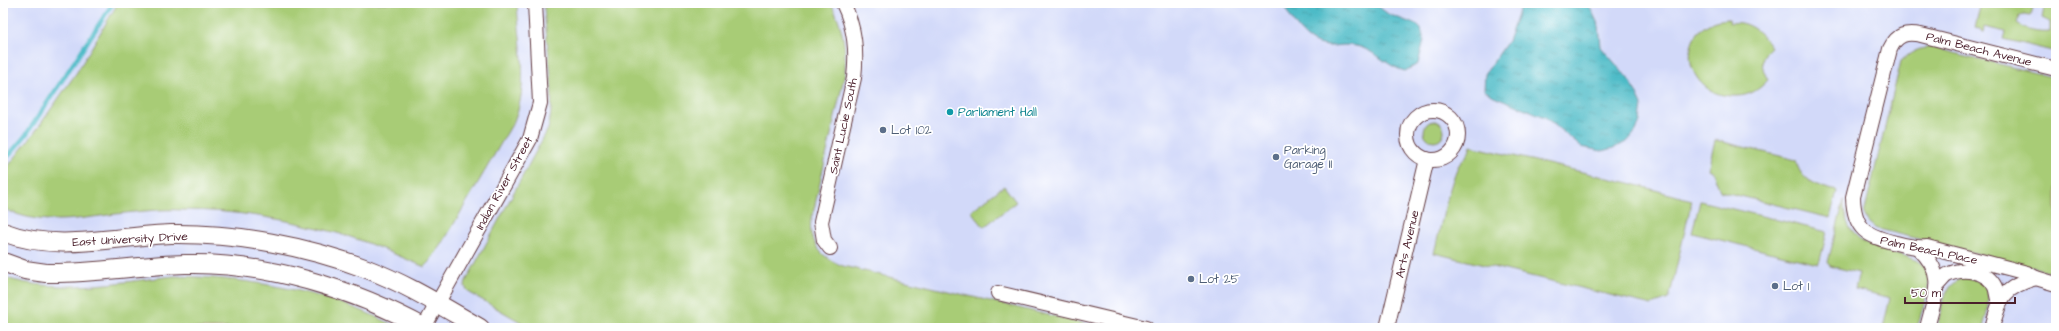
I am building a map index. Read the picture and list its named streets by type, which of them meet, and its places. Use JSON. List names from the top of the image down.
{
  "streets": {
    "street": [
      "Palm Beach Avenue",
      "Saint Lucie South",
      "Indian River Street",
      "East University Drive",
      "Arts Avenue",
      "Palm Beach Place"
    ]
  },
  "crossings": [
    ["Palm Beach Avenue", "Palm Beach Place"],
    ["Indian River Street", "East University Drive"]
  ],
  "places": [
    "Parliament Hall",
    "Lot 102",
    "Parking Garage II",
    "Lot 25",
    "Lot 1"
  ],
  "scale_bar": "50 m"
}
